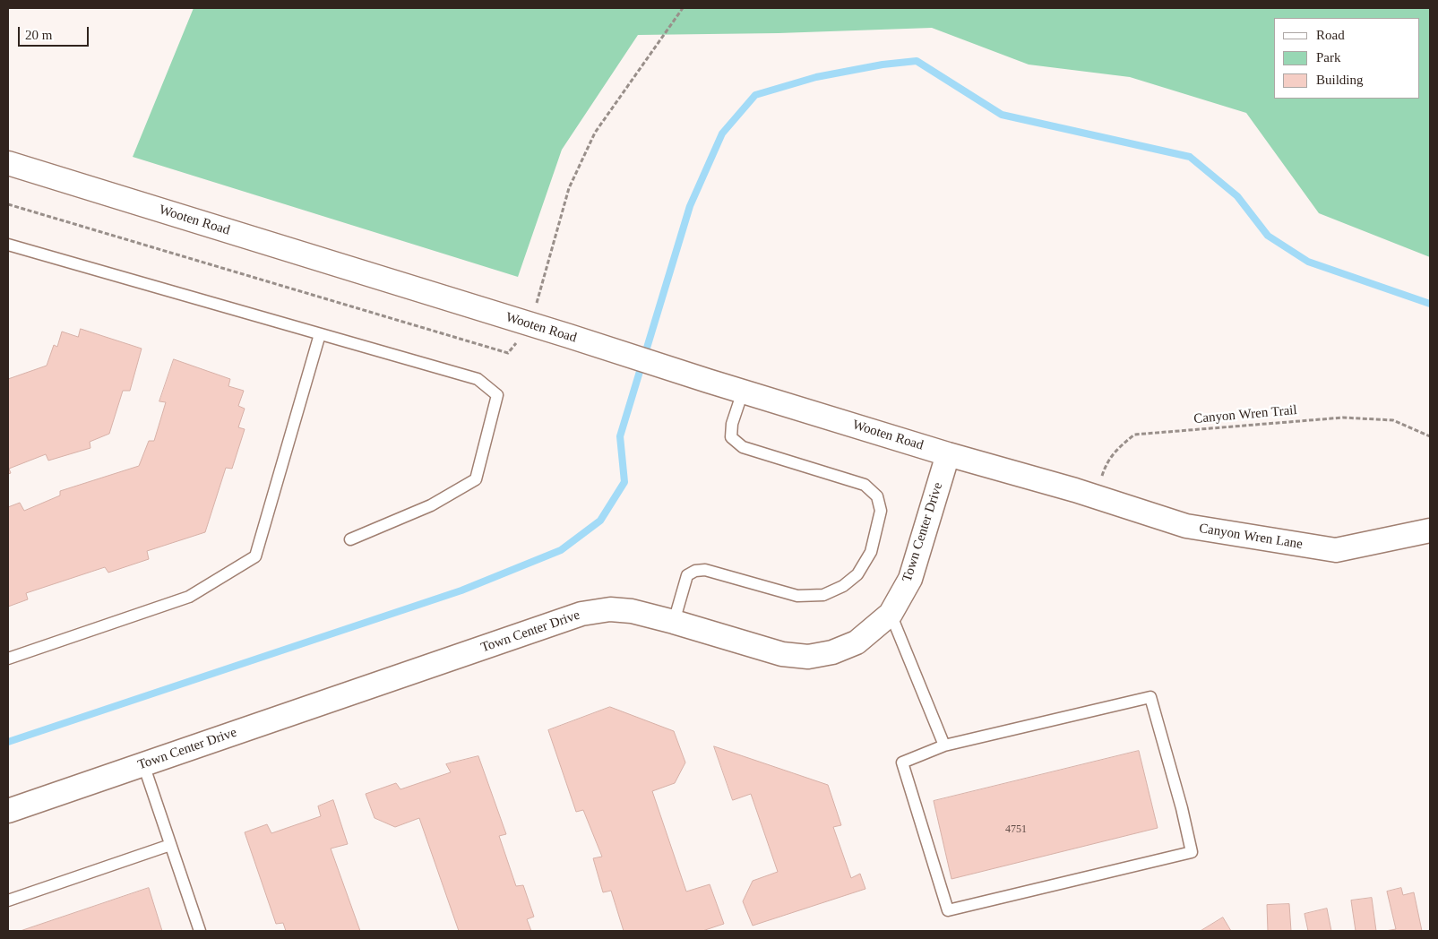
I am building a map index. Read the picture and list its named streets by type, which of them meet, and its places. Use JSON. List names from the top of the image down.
{
  "streets": {
    "street": ["Wooten Road", "Town Center Drive", "Canyon Wren Lane"],
    "path": ["Canyon Wren Trail"]
  },
  "crossings": [
    ["Wooten Road", "Canyon Wren Trail"],
    ["Wooten Road", "Town Center Drive"],
    ["Wooten Road", "Canyon Wren Lane"],
    ["Canyon Wren Trail", "Canyon Wren Lane"]
  ],
  "house_numbers": ["4751"],
  "legend": ["Road", "Park", "Building"],
  "scale_bar": "20 m"
}
